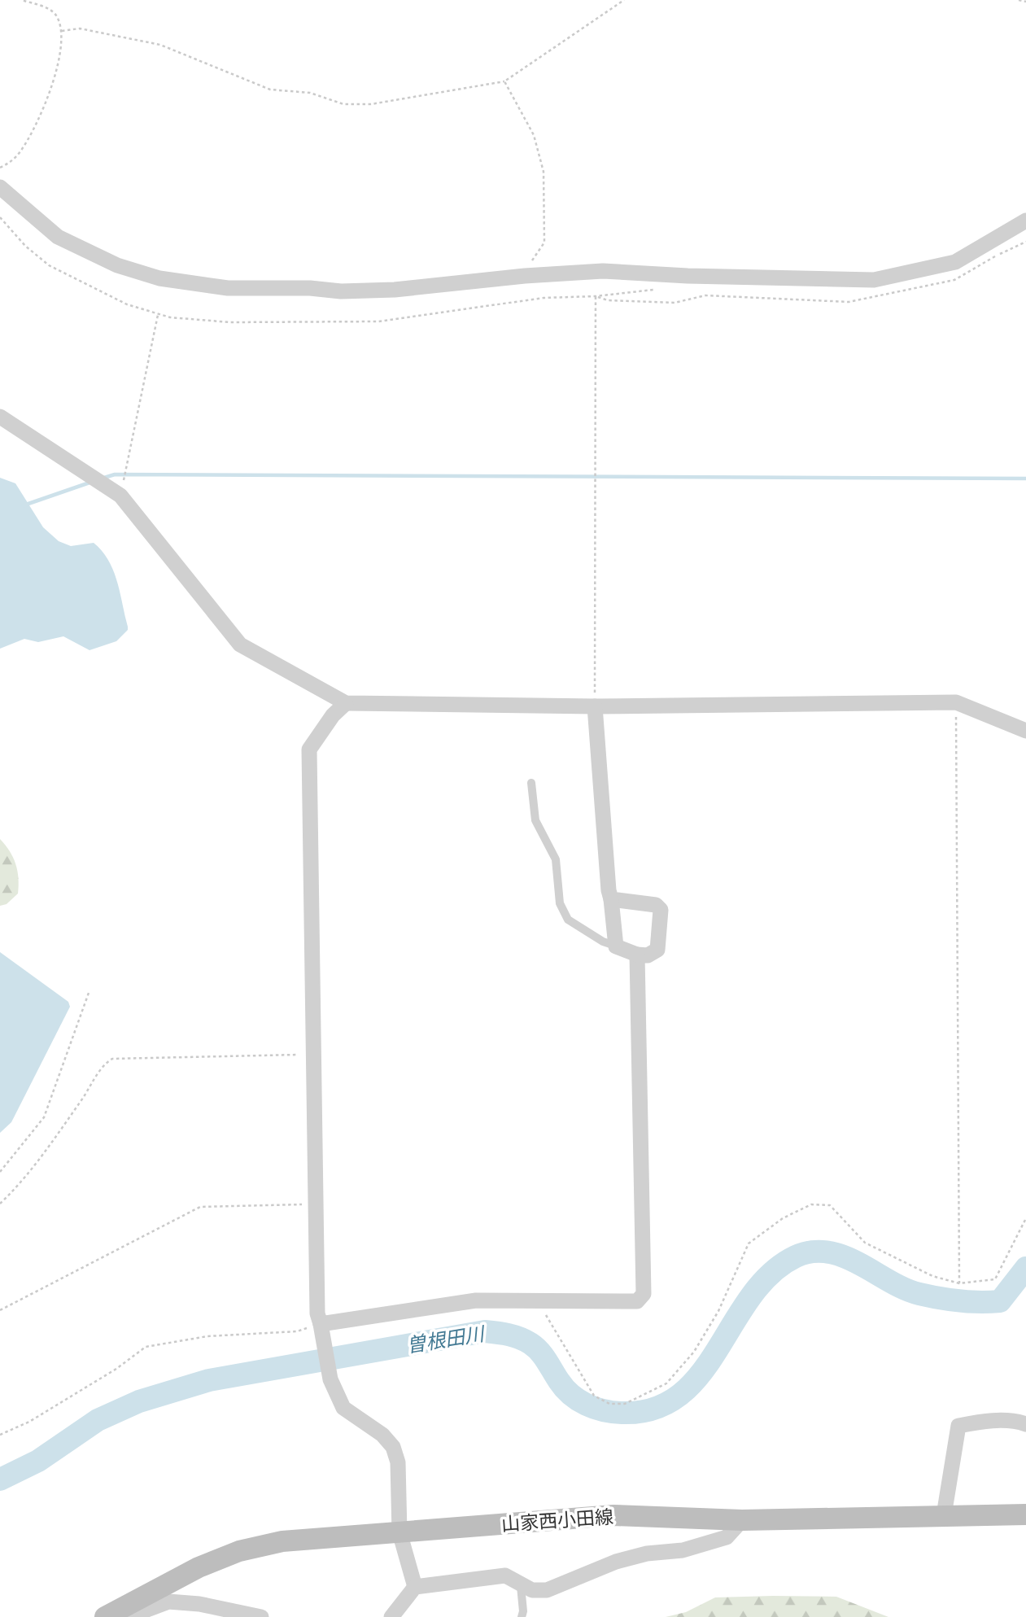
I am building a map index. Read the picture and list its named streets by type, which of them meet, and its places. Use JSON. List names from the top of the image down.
{
  "streets": {
    "main road": ["山家西小田線"]
  },
  "water": ["曽根田川"]
}
